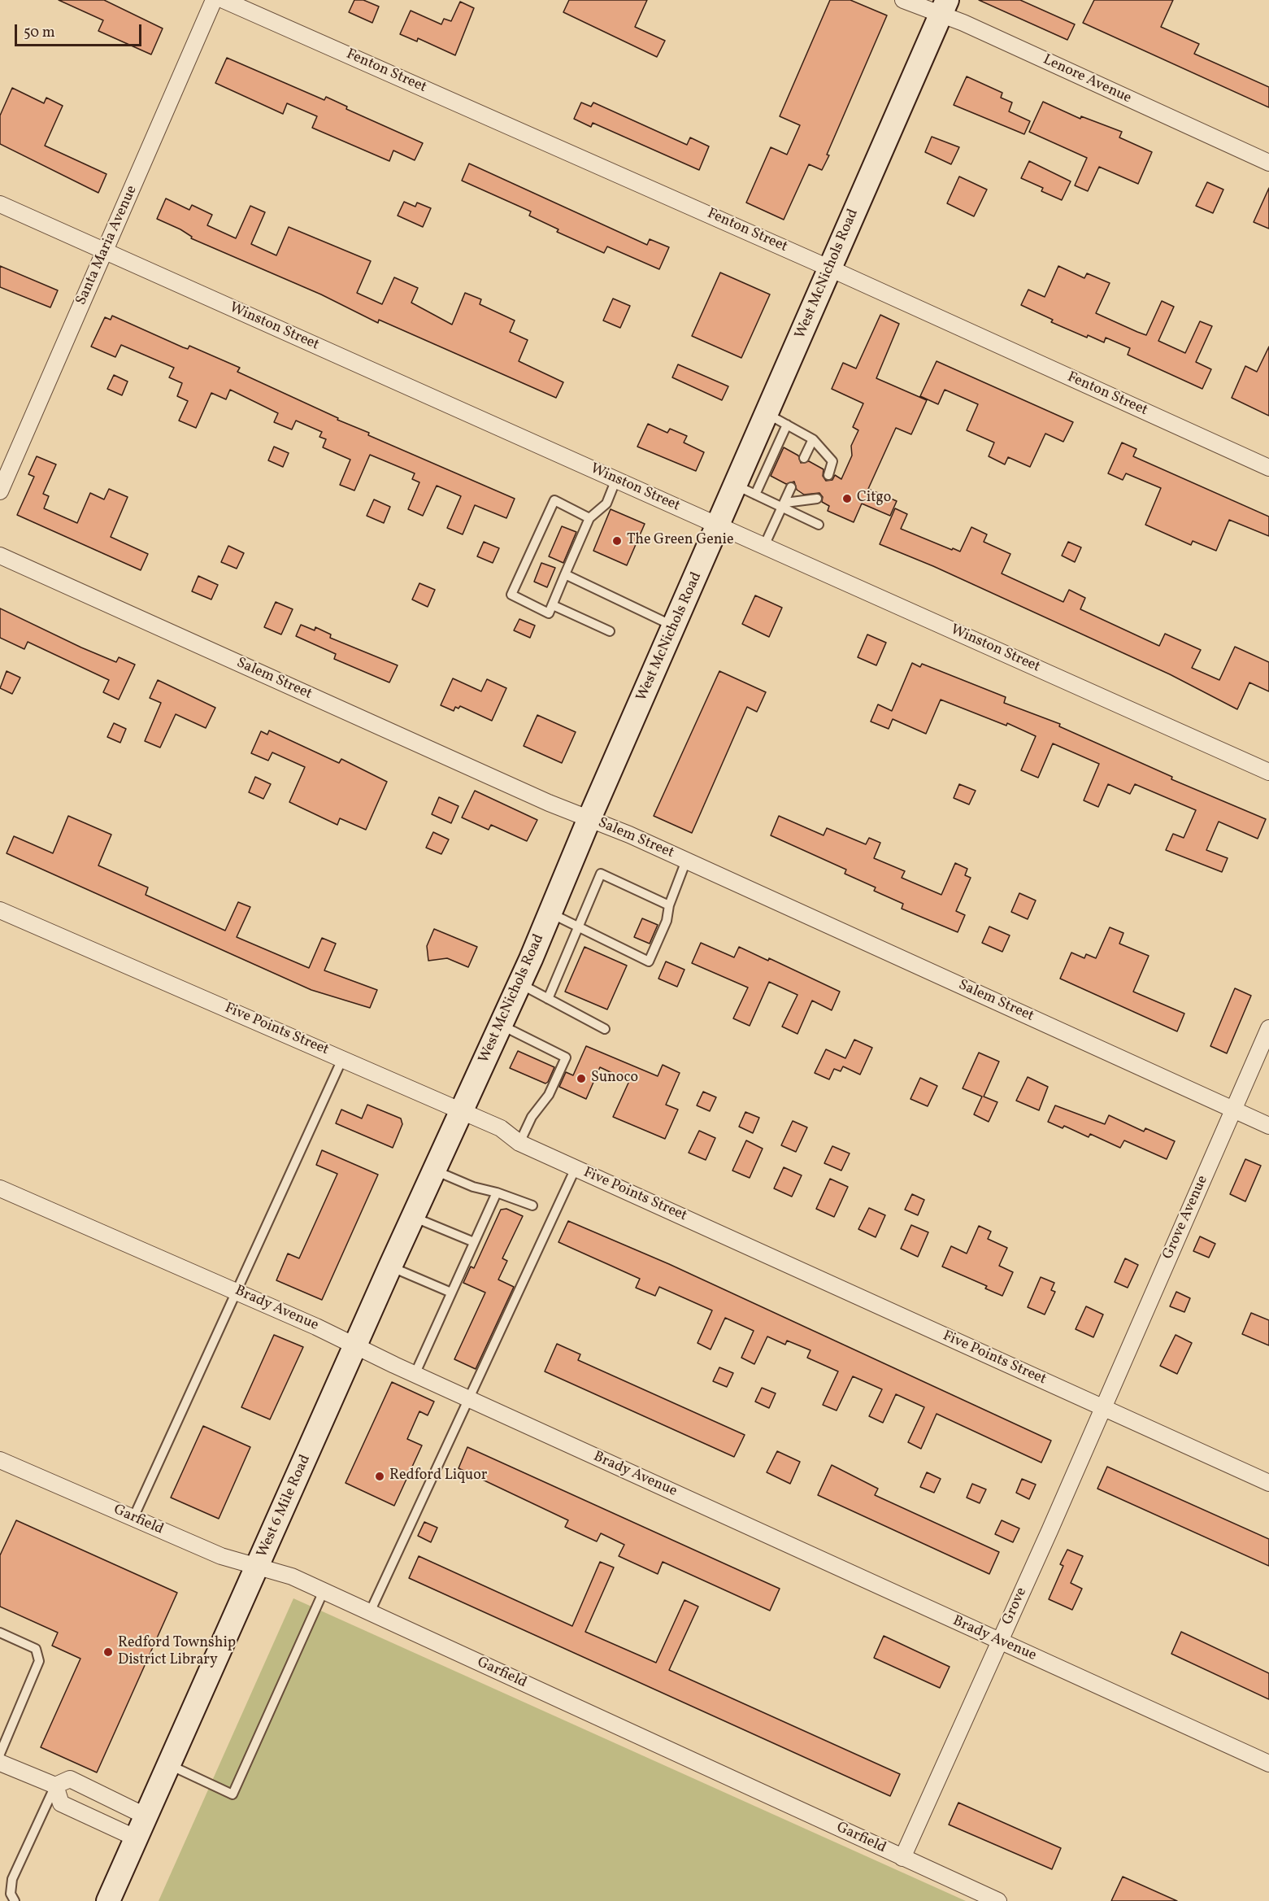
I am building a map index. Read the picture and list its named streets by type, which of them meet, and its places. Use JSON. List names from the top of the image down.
{
  "streets": {
    "main road": ["West McNichols Road", "West 6 Mile Road"],
    "street": [
      "Fenton Street",
      "Lenore Avenue",
      "Santa Maria Avenue",
      "Winston Street",
      "Salem Street",
      "Five Points Street",
      "Grove Avenue",
      "Brady Avenue",
      "Garfield",
      "Grove"
    ]
  },
  "crossings": [
    ["Fenton Street", "West McNichols Road"],
    ["Lenore Avenue", "West McNichols Road"],
    ["Santa Maria Avenue", "Winston Street"],
    ["West McNichols Road", "Winston Street"],
    ["West McNichols Road", "Salem Street"],
    ["West McNichols Road", "Five Points Street"],
    ["West McNichols Road", "West 6 Mile Road"],
    ["Salem Street", "Grove Avenue"],
    ["Five Points Street", "Grove Avenue"],
    ["Five Points Street", "West 6 Mile Road"],
    ["Five Points Street", "Grove"],
    ["Grove Avenue", "Grove"],
    ["Brady Avenue", "West 6 Mile Road"],
    ["Brady Avenue", "Grove"],
    ["West 6 Mile Road", "Garfield"],
    ["Garfield", "Grove"]
  ],
  "places": [
    "Citgo",
    "The Green Genie",
    "Sunoco",
    "Redford Liquor",
    "Redford Township District Library"
  ],
  "scale_bar": "50 m"
}
